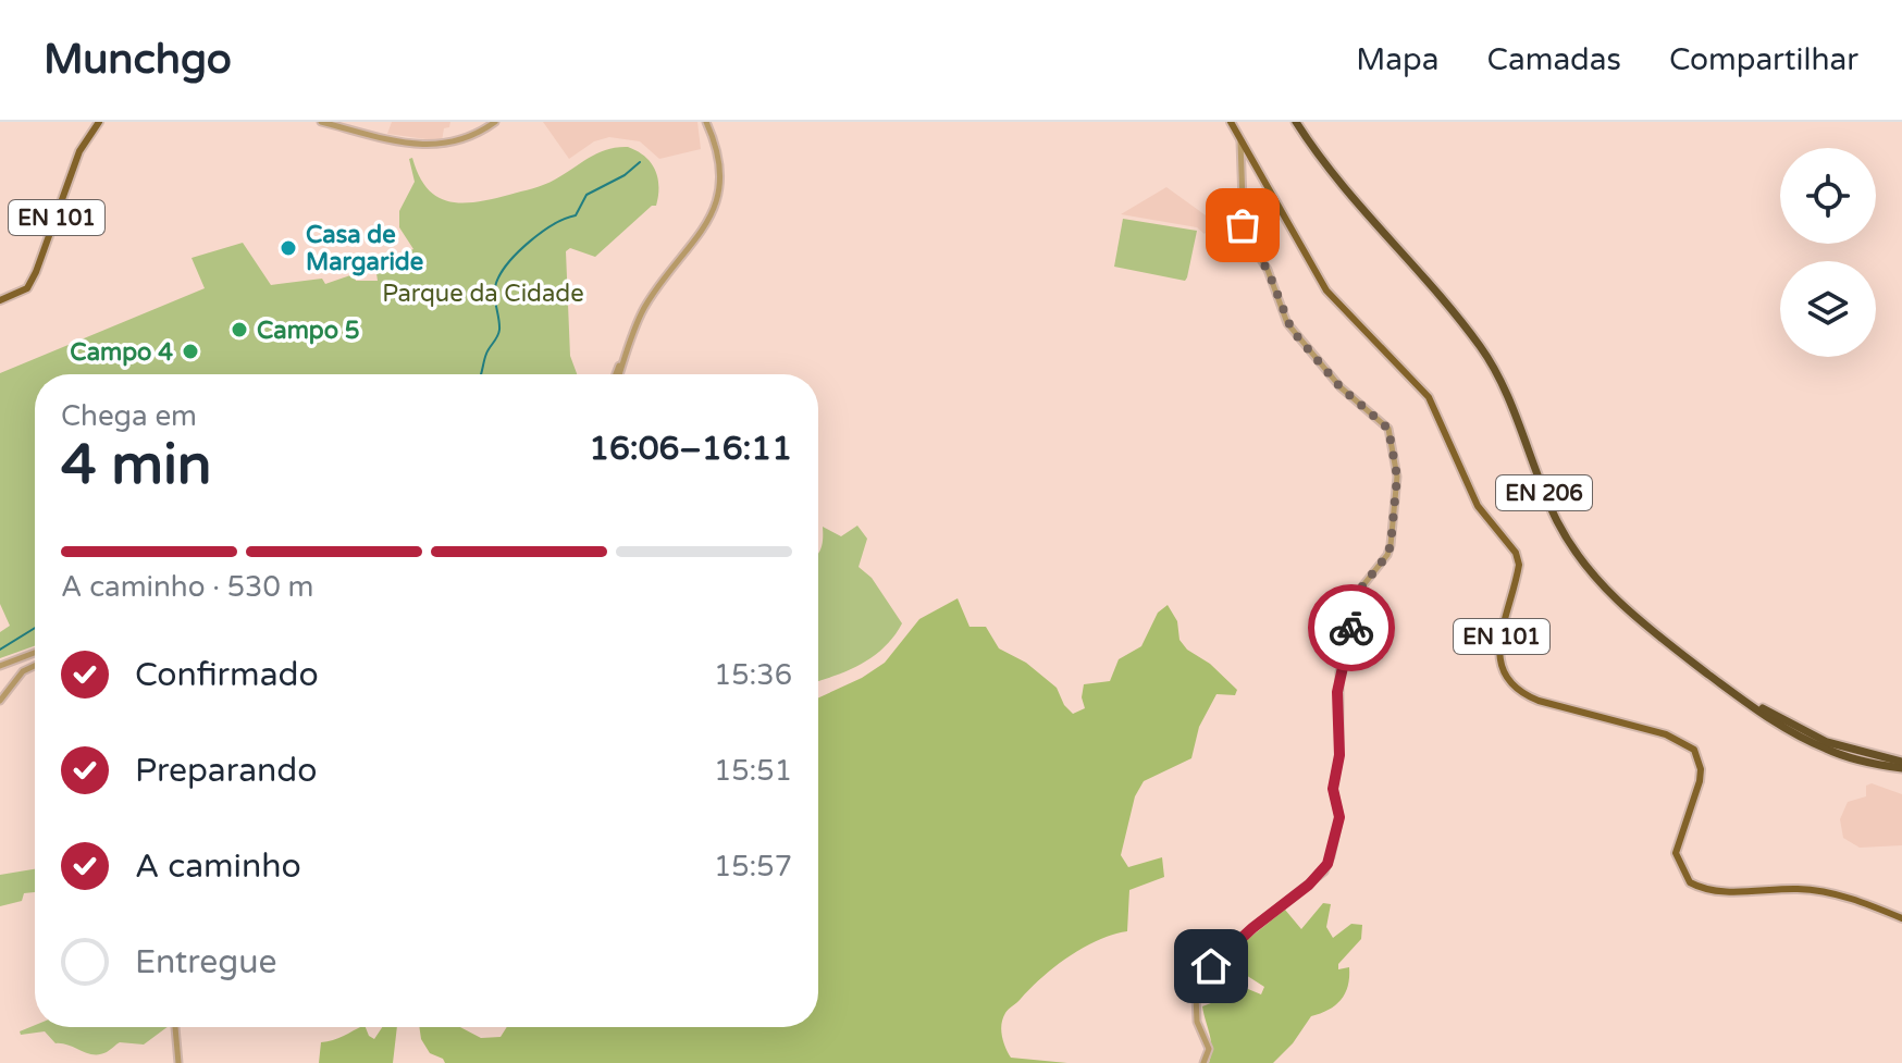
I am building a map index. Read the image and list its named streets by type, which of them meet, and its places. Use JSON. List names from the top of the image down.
{
  "streets": {
    "highway": ["EN 206"],
    "main road": ["EN 101"]
  },
  "parks": ["Parque da Cidade"],
  "places": ["Casa de Margaride", "Campo 5", "Campo 4"],
  "page": {
    "header": "Munchgo",
    "nav": ["Mapa", "Camadas", "Compartilhar"],
    "heading": ["4 min", "Chega em", "16:06–16:11"],
    "bar": "A caminho · 530 m",
    "list": [
      ["Confirmado", "15:36"],
      ["Preparando", "15:51"],
      ["A caminho", "15:57"],
      "Entregue"
    ]
  }
}
